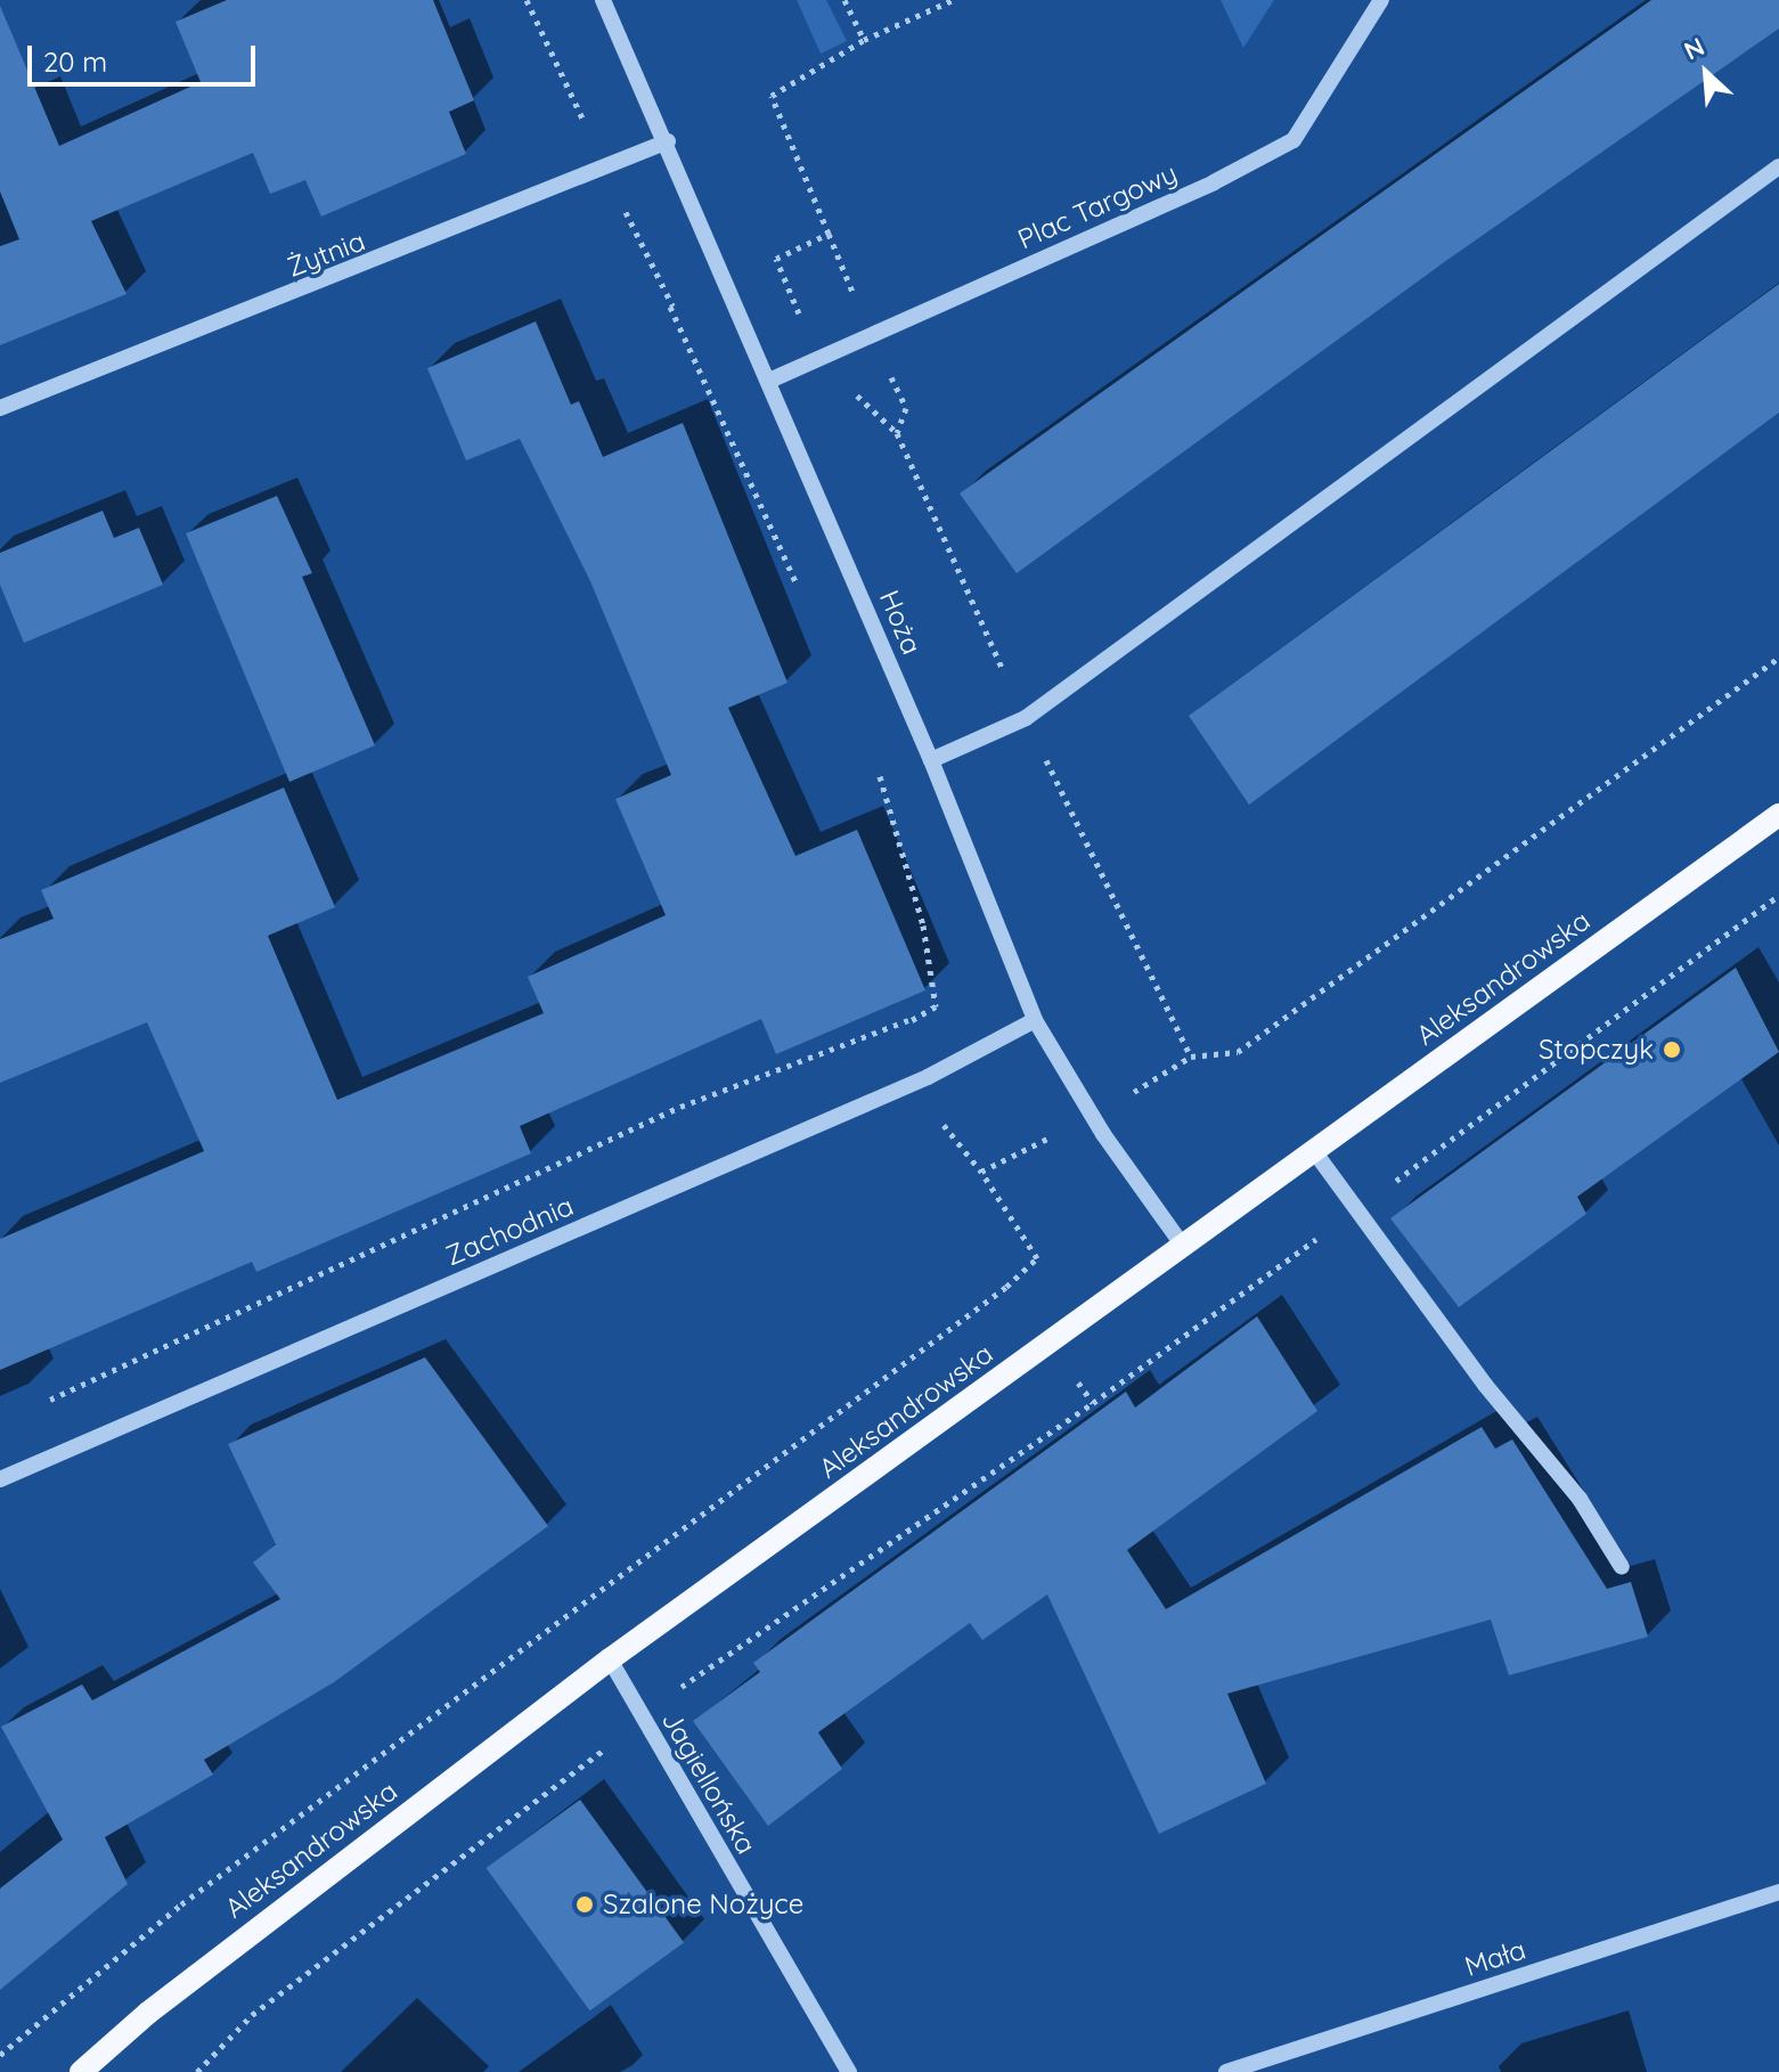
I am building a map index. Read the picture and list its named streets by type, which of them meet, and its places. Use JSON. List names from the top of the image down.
{
  "streets": {
    "main road": ["Aleksandrowska"],
    "street": [
      "Plac Targowy",
      "Żytnia",
      "Hoża",
      "Zachodnia",
      "Jagiellońska",
      "Mała"
    ]
  },
  "crossings": [
    ["Plac Targowy", "Hoża"],
    ["Żytnia", "Hoża"],
    ["Hoża", "Aleksandrowska"],
    ["Hoża", "Zachodnia"],
    ["Aleksandrowska", "Jagiellońska"]
  ],
  "places": ["Stopczyk", "Szalone Nożyce"],
  "scale_bar": "20 m",
  "north": "top left"
}
